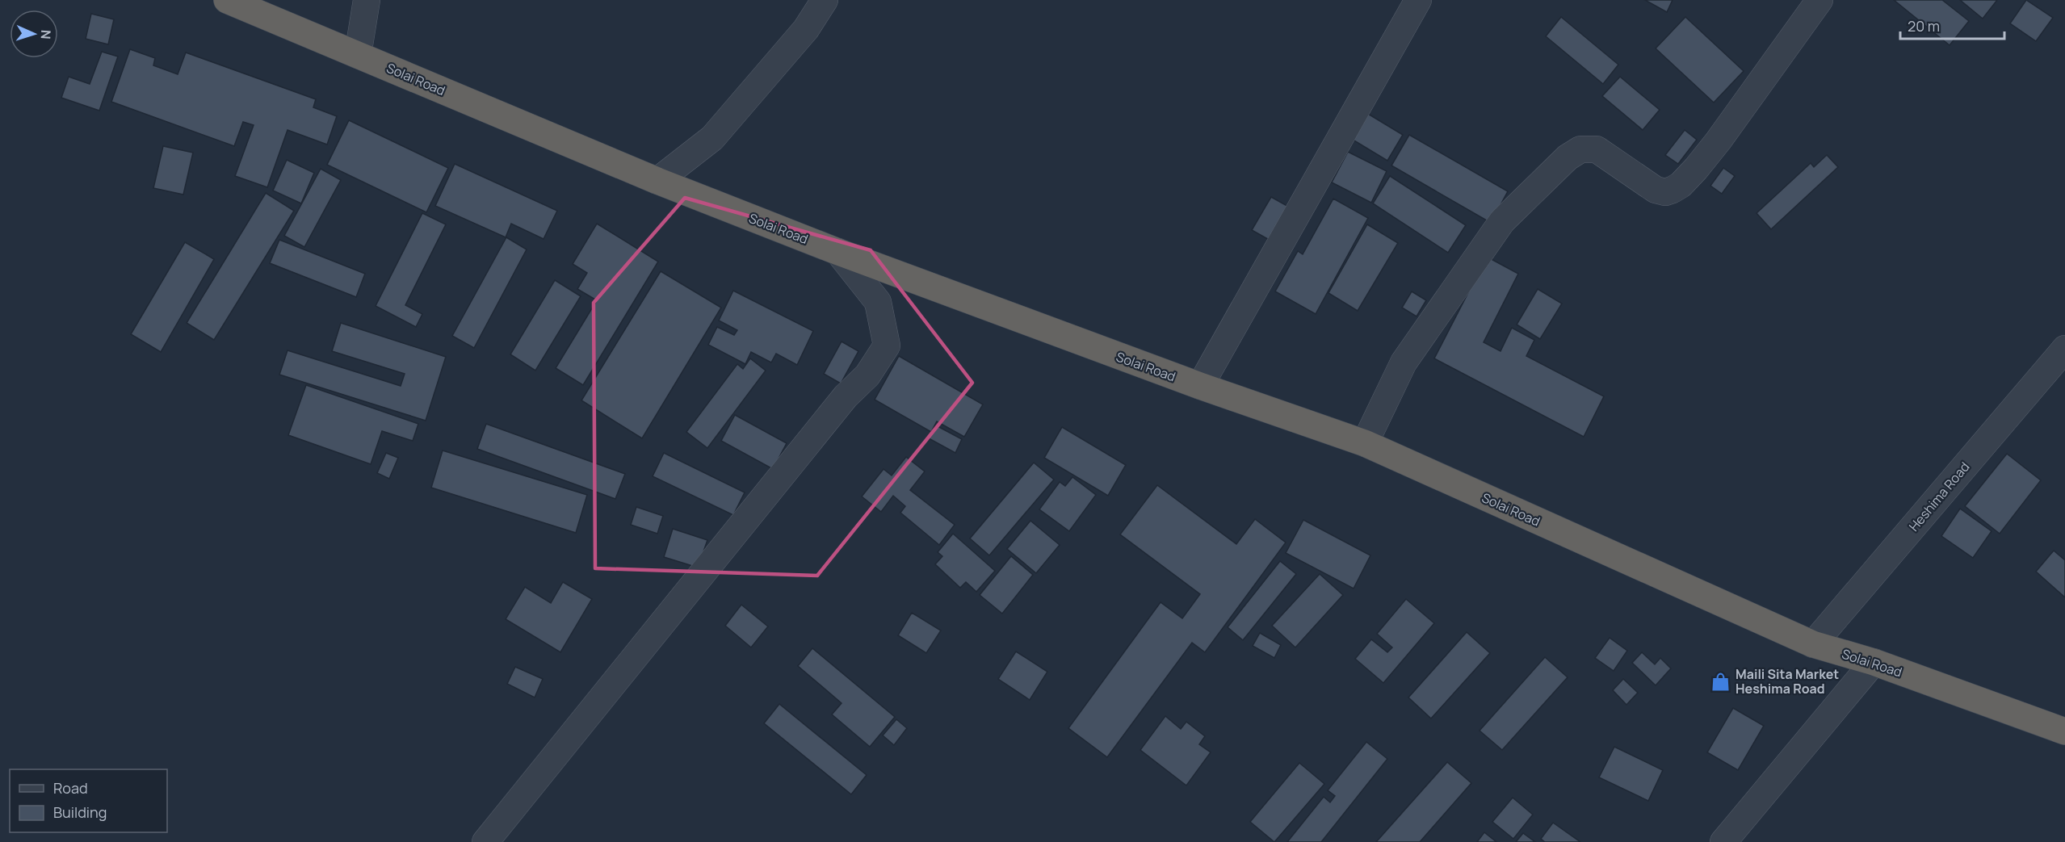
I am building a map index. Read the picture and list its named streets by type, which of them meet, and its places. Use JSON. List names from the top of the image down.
{
  "streets": {
    "highway": ["Solai Road"],
    "street": ["Heshima Road"]
  },
  "crossings": [
    ["Solai Road", "Heshima Road"]
  ],
  "places": {
    "shop": ["Maili Sita Market Heshima Road"]
  },
  "legend": ["Road", "Building"],
  "scale_bar": "20 m",
  "north": "right"
}
